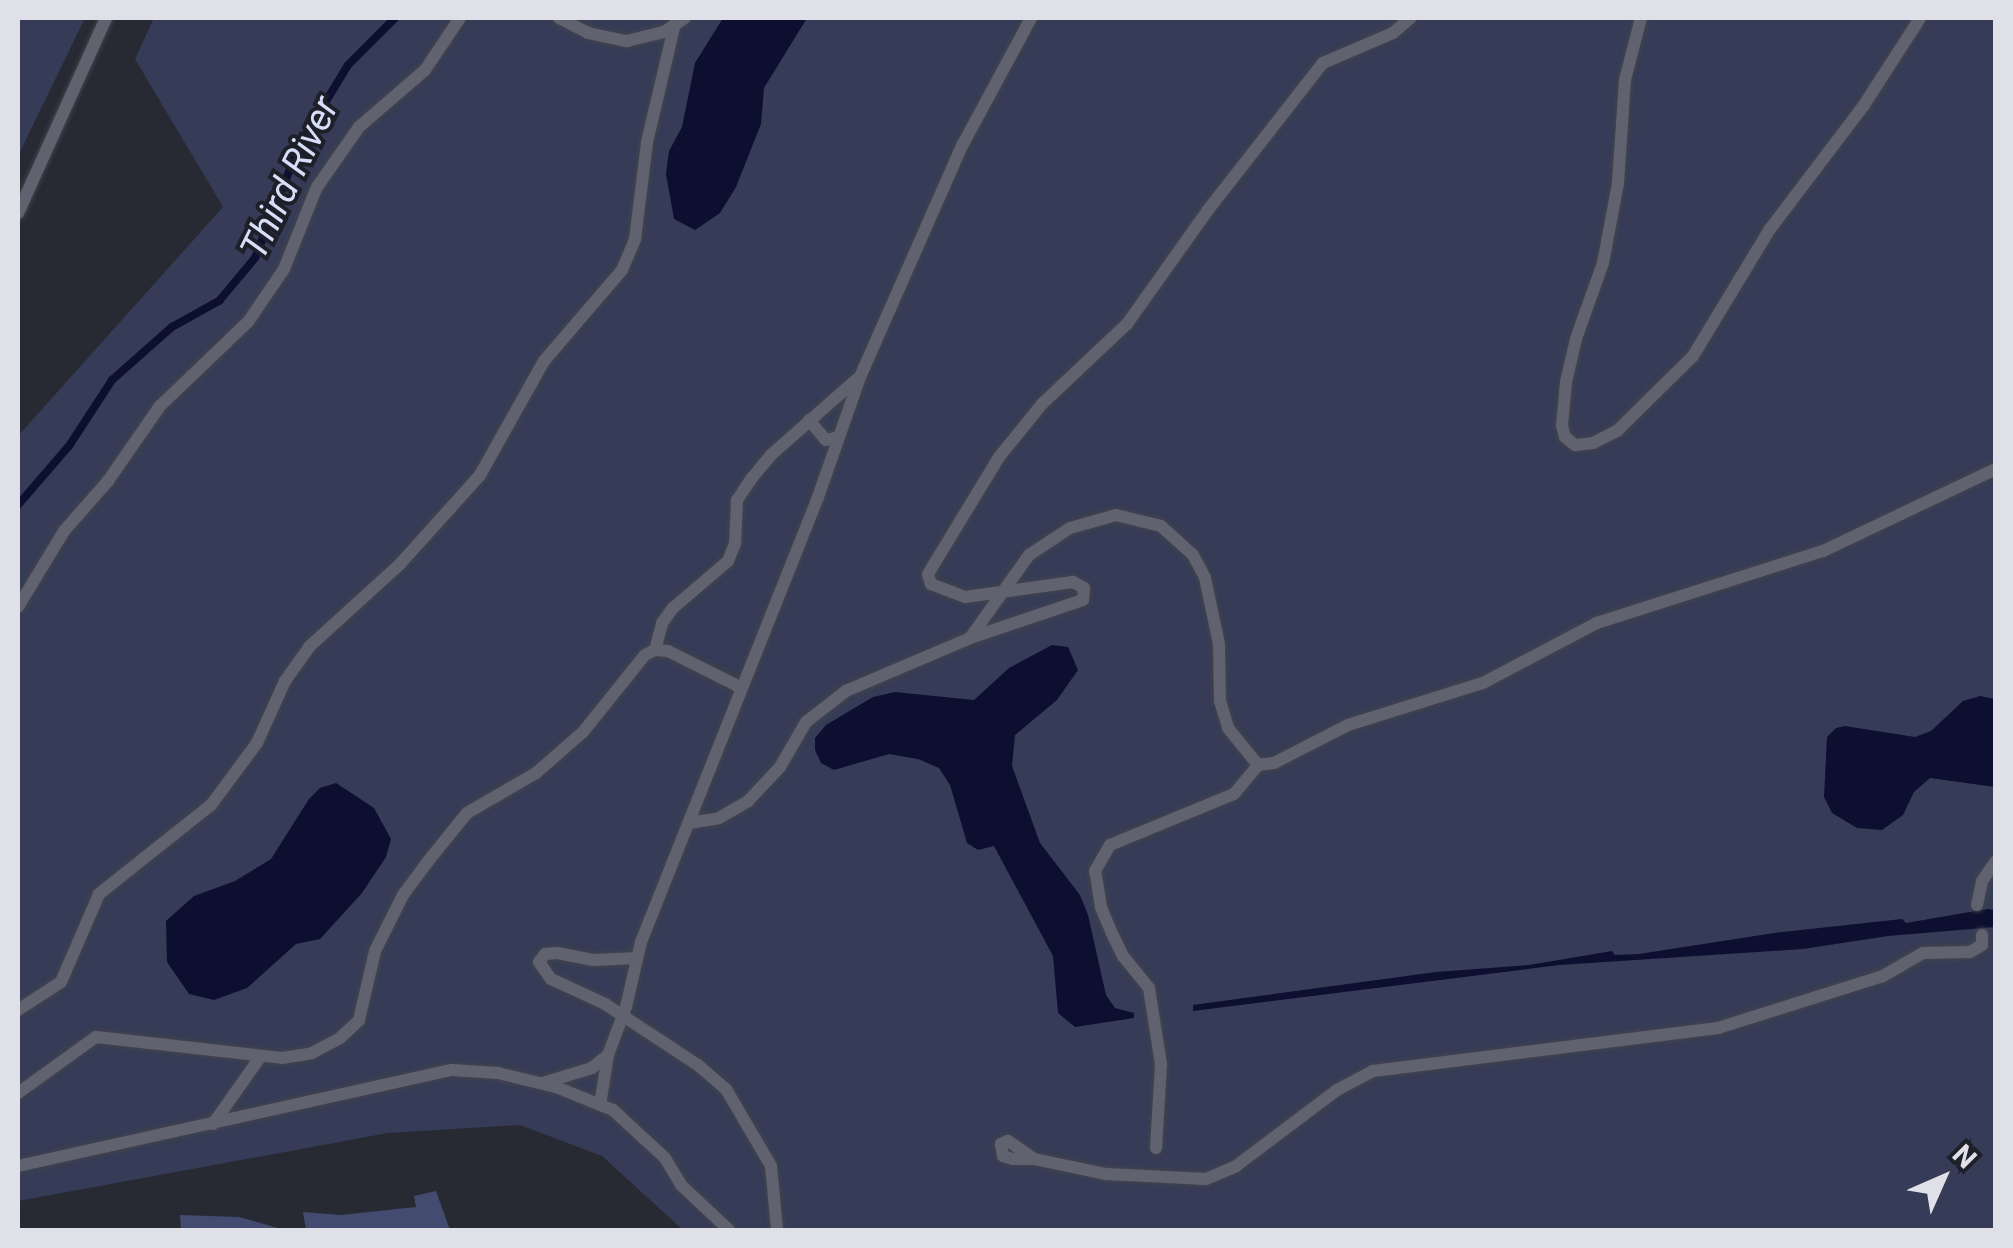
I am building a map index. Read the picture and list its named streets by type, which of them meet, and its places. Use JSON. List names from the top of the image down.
{
  "water": ["Third River"],
  "north": "top right"
}
